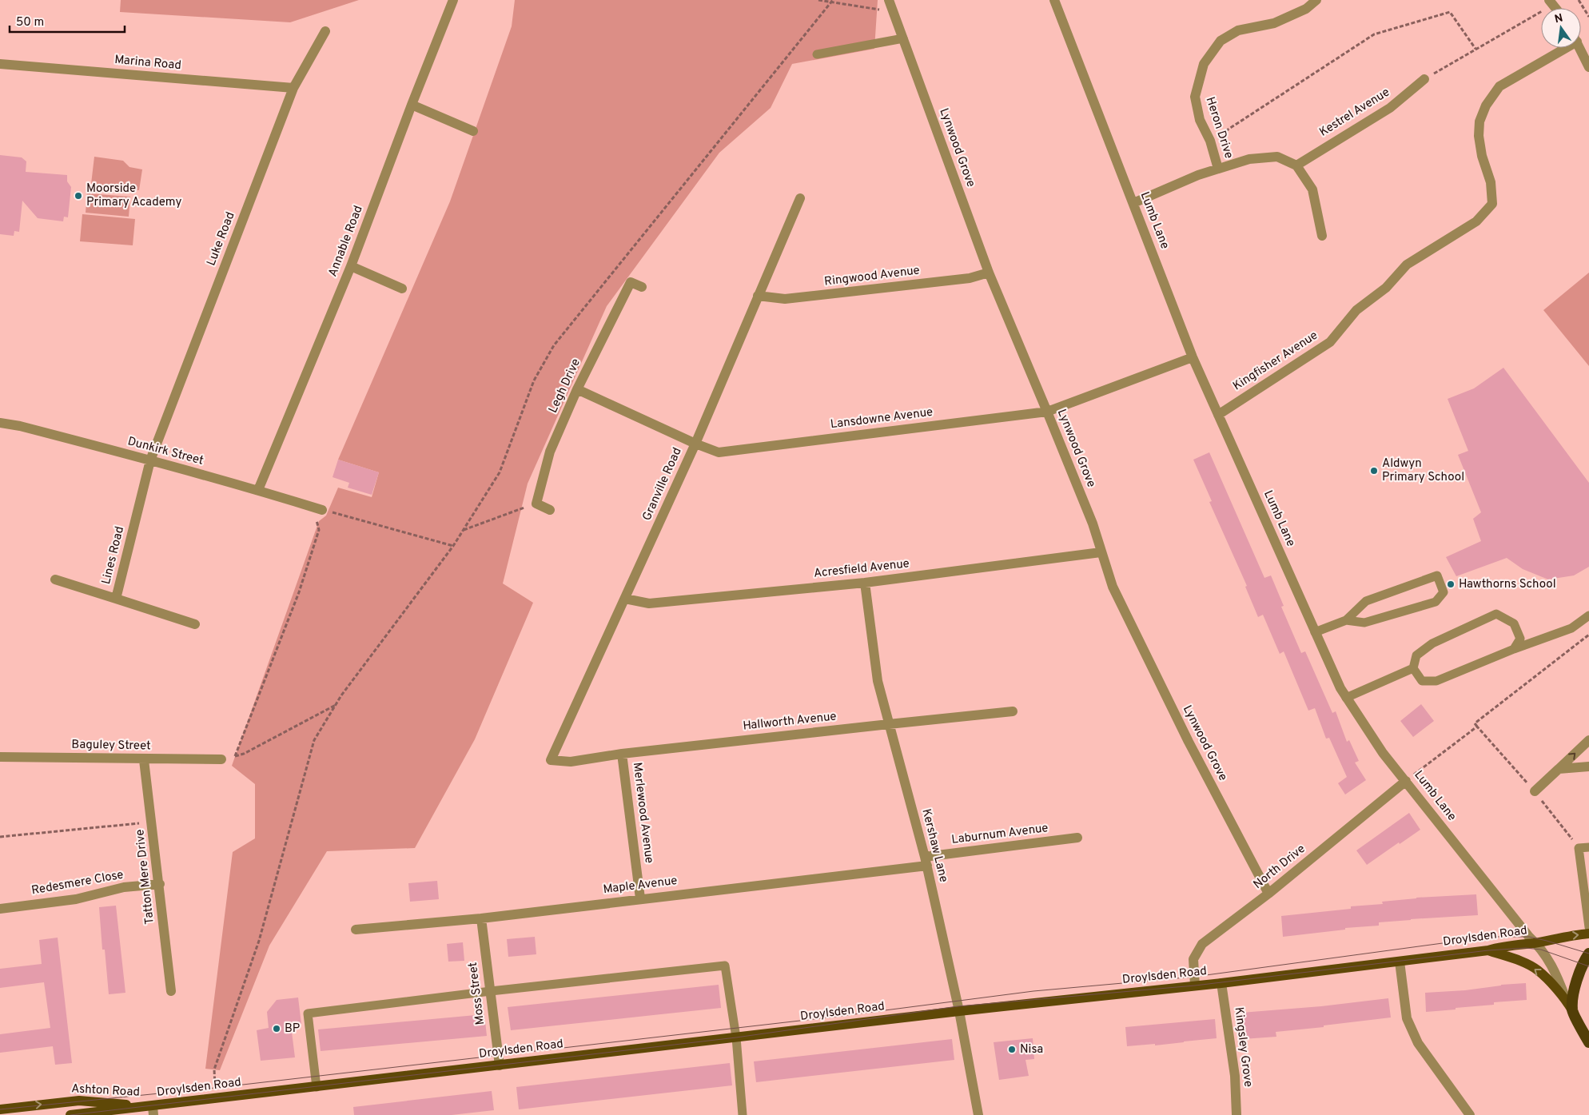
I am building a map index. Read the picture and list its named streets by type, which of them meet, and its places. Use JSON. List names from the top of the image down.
{
  "streets": {
    "highway": ["Lumb Lane"],
    "main road": ["Droylsden Road", "Ashton Road"],
    "street": [
      "Marina Road",
      "Kestrel Avenue",
      "Heron Drive",
      "Lynwood Grove",
      "Luke Road",
      "Annable Road",
      "Ringwood Avenue",
      "Kingfisher Avenue",
      "Legh Drive",
      "Lansdowne Avenue",
      "Dunkirk Street",
      "Granville Road",
      "Lines Road",
      "Acresfield Avenue",
      "Hallworth Avenue",
      "Baguley Street",
      "Merlewood Avenue",
      "Laburnum Avenue",
      "Kershaw Lane",
      "North Drive",
      "Tatton Mere Drive",
      "Redesmere Close",
      "Maple Avenue",
      "Moss Street",
      "Kingsley Grove"
    ]
  },
  "crossings": [
    ["Marina Road", "Luke Road"],
    ["Lynwood Grove", "Ringwood Avenue"],
    ["Lynwood Grove", "Lansdowne Avenue"],
    ["Lynwood Grove", "Acresfield Avenue"],
    ["Lynwood Grove", "North Drive"],
    ["Lumb Lane", "Kingfisher Avenue"],
    ["Lumb Lane", "Lansdowne Avenue"],
    ["Lumb Lane", "North Drive"],
    ["Lumb Lane", "Droylsden Road"],
    ["Luke Road", "Dunkirk Street"],
    ["Luke Road", "Lines Road"],
    ["Annable Road", "Dunkirk Street"],
    ["Ringwood Avenue", "Granville Road"],
    ["Legh Drive", "Lansdowne Avenue"],
    ["Lansdowne Avenue", "Granville Road"],
    ["Dunkirk Street", "Lines Road"],
    ["Granville Road", "Acresfield Avenue"],
    ["Granville Road", "Hallworth Avenue"],
    ["Acresfield Avenue", "Kershaw Lane"],
    ["Hallworth Avenue", "Merlewood Avenue"],
    ["Hallworth Avenue", "Kershaw Lane"],
    ["Baguley Street", "Tatton Mere Drive"],
    ["Merlewood Avenue", "Maple Avenue"],
    ["Laburnum Avenue", "Kershaw Lane"],
    ["Laburnum Avenue", "Maple Avenue"],
    ["Kershaw Lane", "Maple Avenue"],
    ["Kershaw Lane", "Droylsden Road"],
    ["North Drive", "Droylsden Road"],
    ["Tatton Mere Drive", "Redesmere Close"],
    ["Maple Avenue", "Moss Street"],
    ["Droylsden Road", "Moss Street"],
    ["Droylsden Road", "Kingsley Grove"],
    ["Droylsden Road", "Ashton Road"]
  ],
  "places": [
    "Moorside Primary Academy",
    "Aldwyn Primary School",
    "Hawthorns School",
    "BP",
    "Nisa"
  ],
  "scale_bar": "50 m",
  "north": "top"
}
